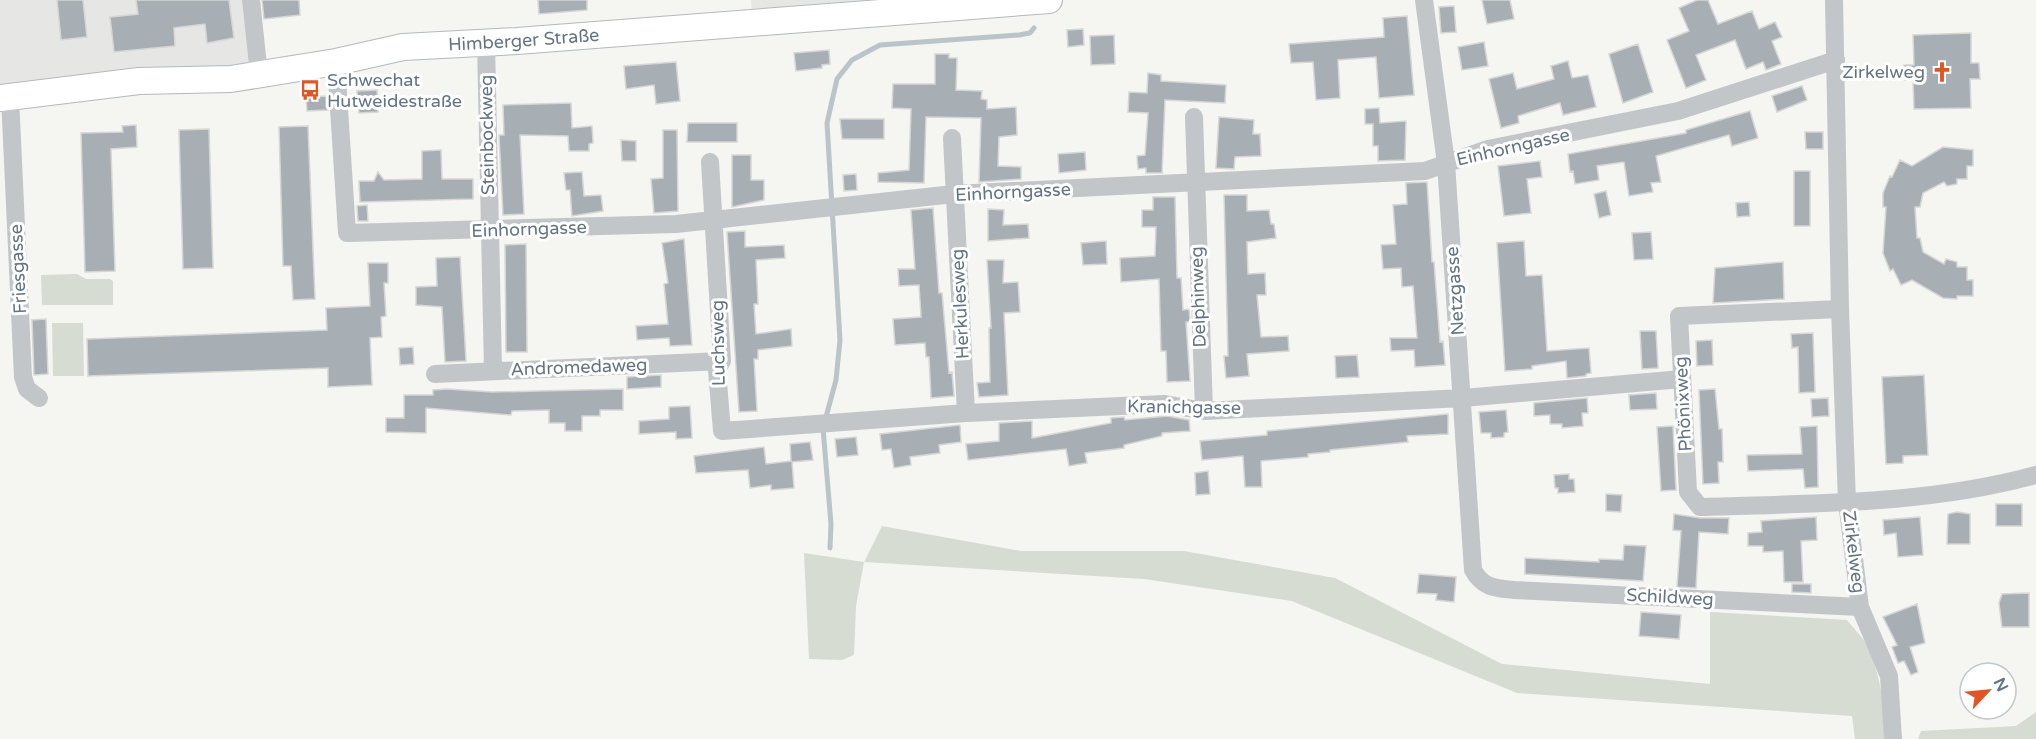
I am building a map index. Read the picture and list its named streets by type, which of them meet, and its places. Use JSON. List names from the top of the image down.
{
  "streets": {
    "main road": ["Himberger Straße"],
    "street": [
      "Steinbockweg",
      "Einhorngasse",
      "Friesgasse",
      "Netzgasse",
      "Delphinweg",
      "Herkulesweg",
      "Luchsweg",
      "Andromedaweg",
      "Phönixweg",
      "Kranichgasse",
      "Zirkelweg",
      "Schildweg"
    ]
  },
  "crossings": [
    ["Himberger Straße", "Steinbockweg"],
    ["Himberger Straße", "Einhorngasse"],
    ["Himberger Straße", "Friesgasse"],
    ["Steinbockweg", "Einhorngasse"],
    ["Steinbockweg", "Andromedaweg"],
    ["Einhorngasse", "Netzgasse"],
    ["Einhorngasse", "Delphinweg"],
    ["Einhorngasse", "Herkulesweg"],
    ["Einhorngasse", "Luchsweg"],
    ["Einhorngasse", "Zirkelweg"],
    ["Netzgasse", "Kranichgasse"],
    ["Netzgasse", "Schildweg"],
    ["Delphinweg", "Kranichgasse"],
    ["Herkulesweg", "Kranichgasse"],
    ["Luchsweg", "Andromedaweg"],
    ["Luchsweg", "Kranichgasse"],
    ["Phönixweg", "Kranichgasse"],
    ["Phönixweg", "Zirkelweg"],
    ["Zirkelweg", "Schildweg"]
  ],
  "places": {
    "church": ["Zirkelweg"],
    "bus stop": ["Schwechat Hutweidestraße"]
  },
  "north": "top right"
}
